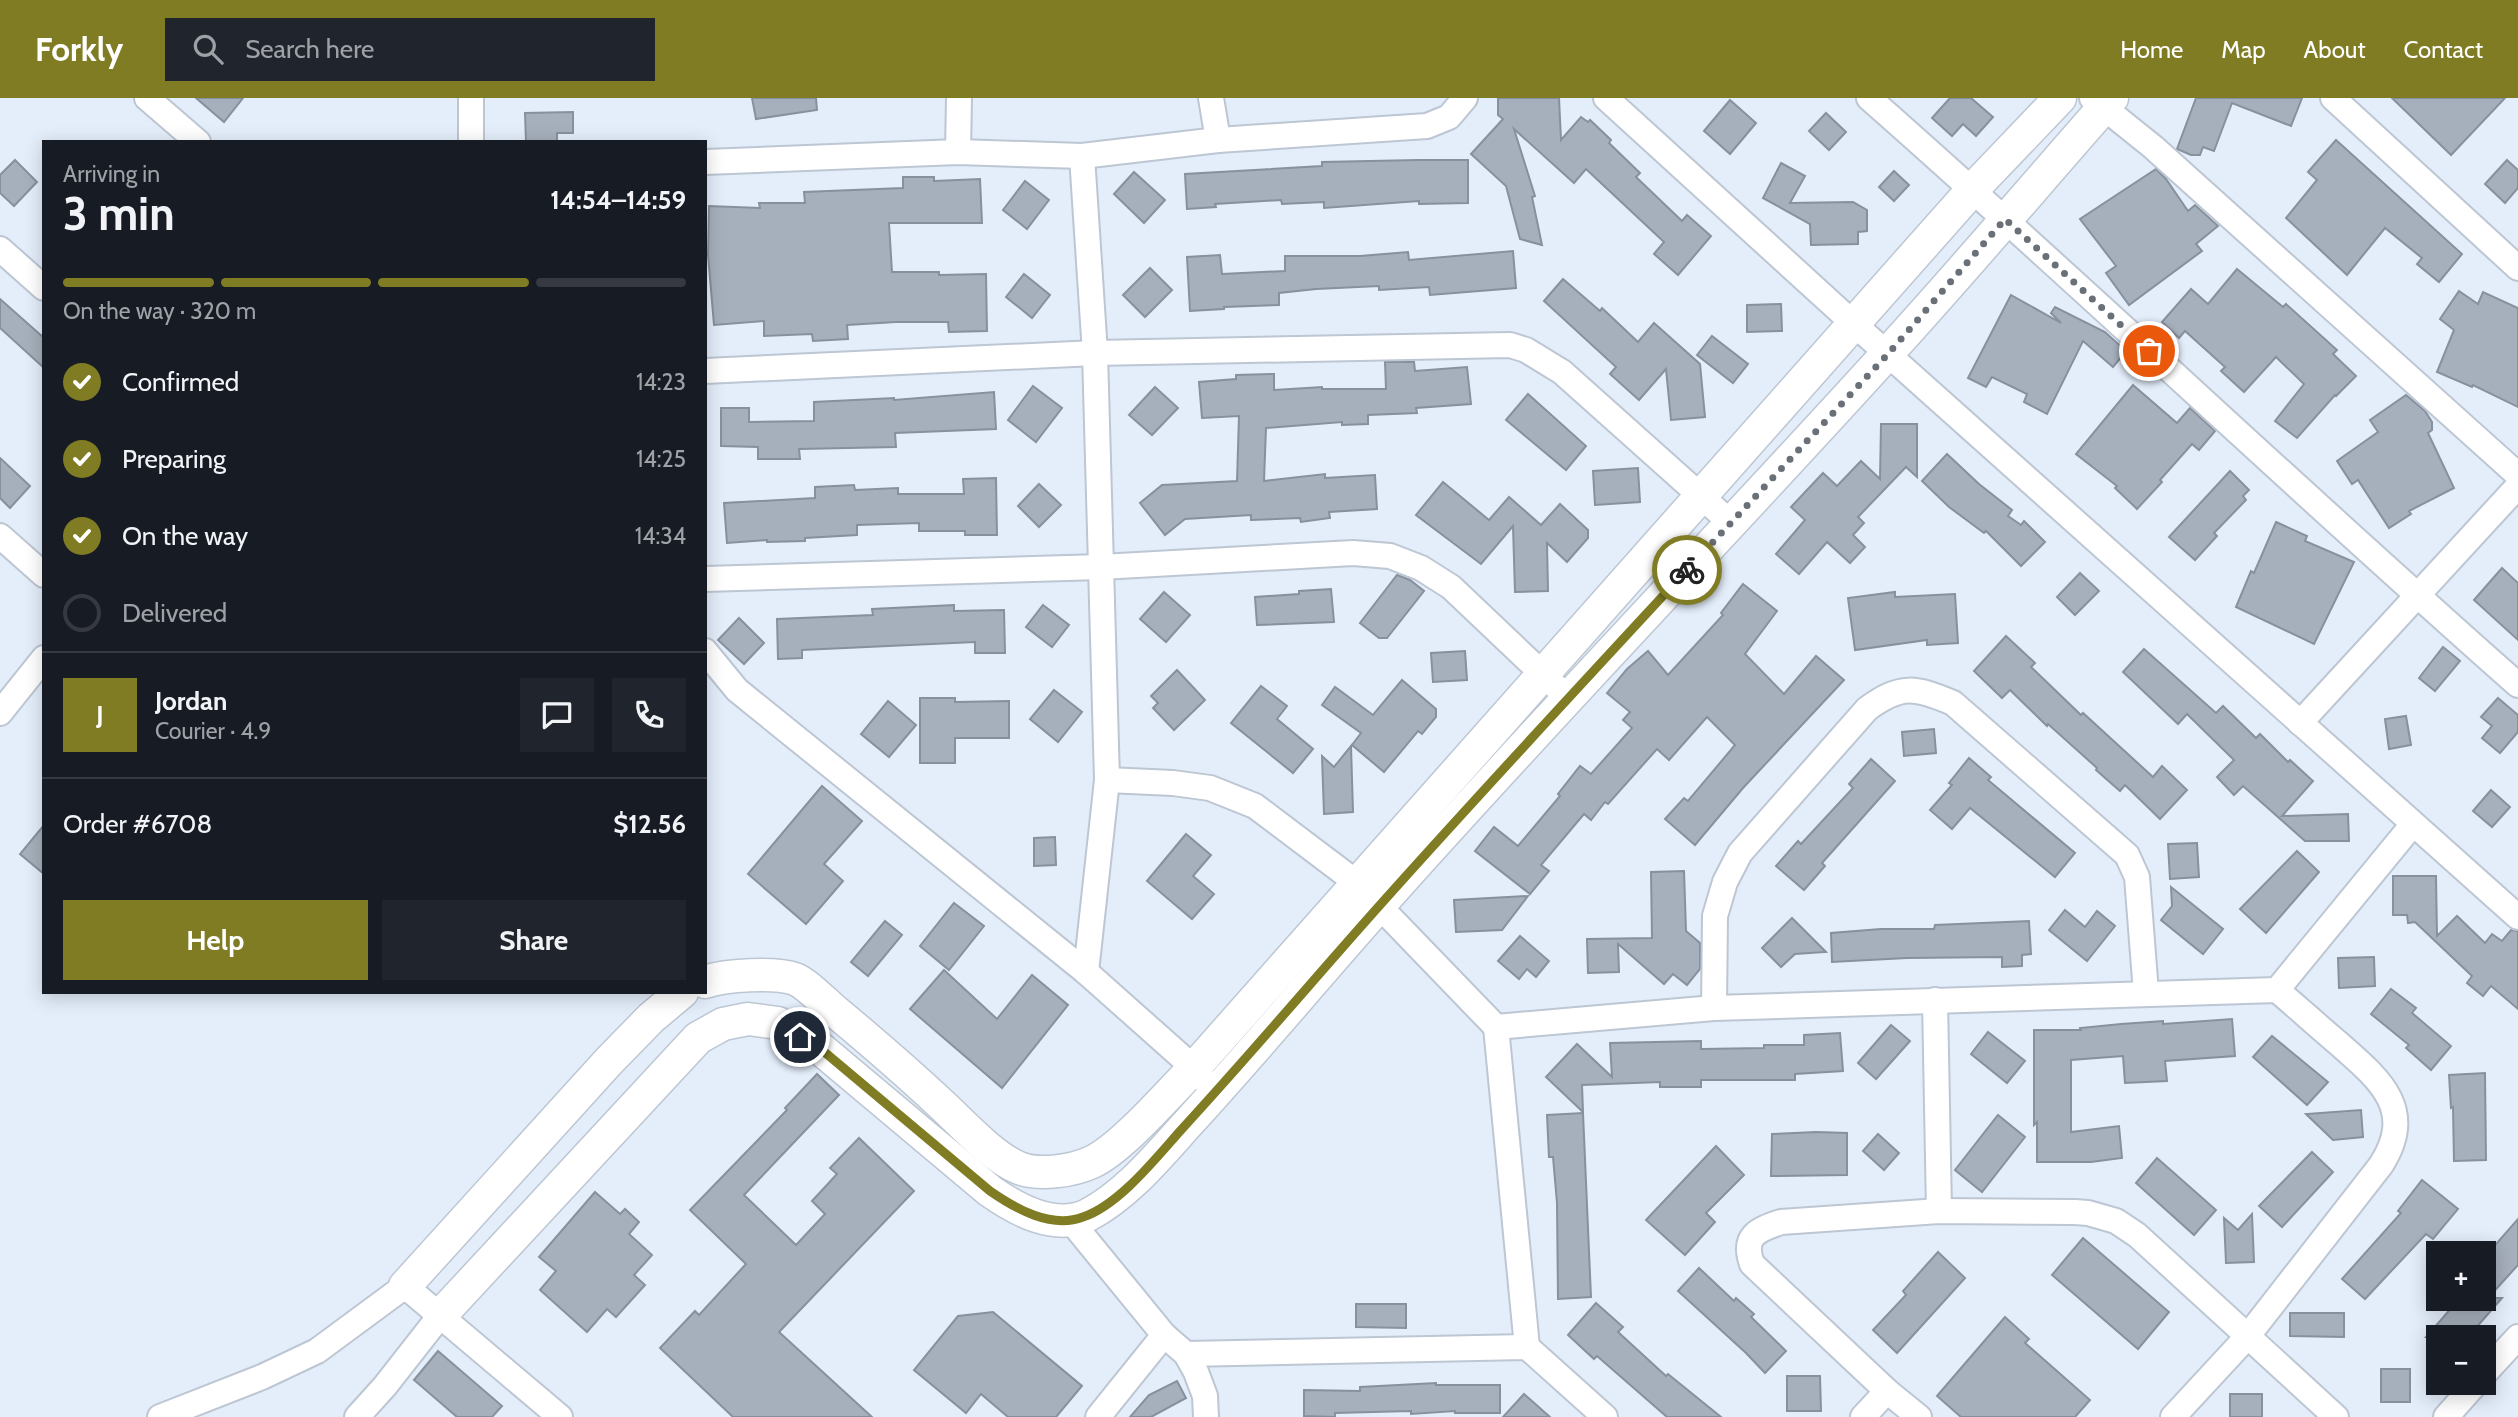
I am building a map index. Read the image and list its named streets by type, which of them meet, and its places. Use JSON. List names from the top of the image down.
{
  "page": {
    "header": "Forkly",
    "search": "Search here",
    "nav": [
      "Home",
      "Map",
      "About",
      "Contact"
    ],
    "heading": ["3 min", "Arriving in", "14:54–14:59"],
    "panel": [
      "Jordan",
      "Courier · 4.9",
      "Order #6708",
      "$12.56"
    ],
    "bar": "On the way · 320 m",
    "list": [
      ["Confirmed", "14:23"],
      ["Preparing", "14:25"],
      ["On the way", "14:34"],
      "Delivered"
    ],
    "round": "J",
    "buttons": ["Help", "Share"],
    "map_buttons": ["+", "−"]
  }
}
